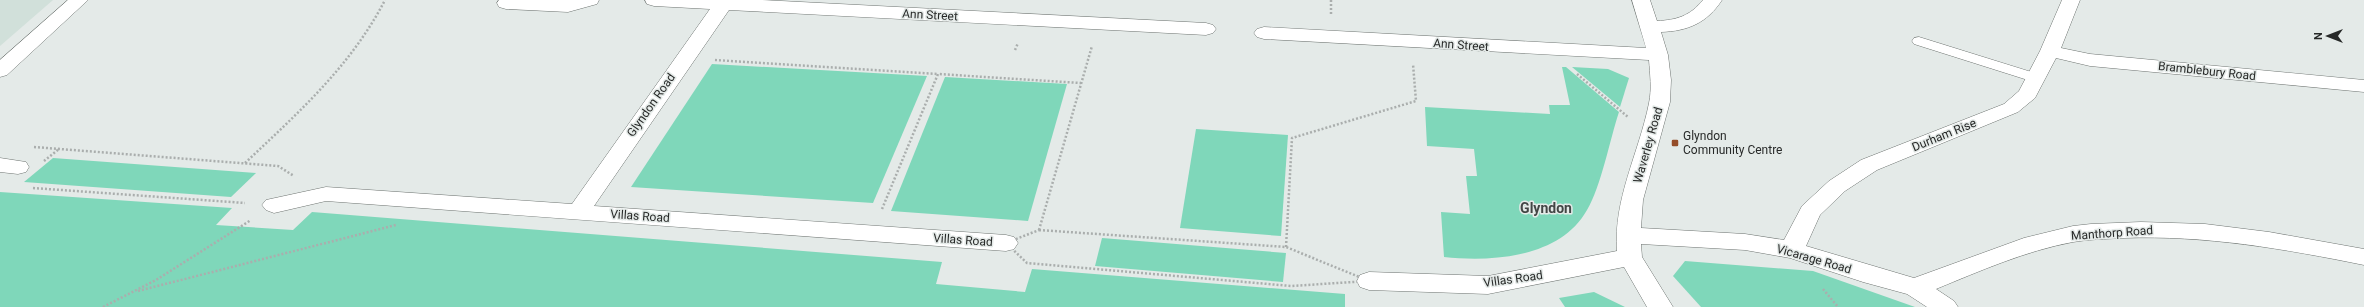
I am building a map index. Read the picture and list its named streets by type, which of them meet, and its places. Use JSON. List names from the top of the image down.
{
  "streets": {
    "street": [
      "Ann Street",
      "Bramblebury Road",
      "Glyndon Road",
      "Durham Rise",
      "Waverley Road",
      "Villas Road",
      "Manthorp Road",
      "Vicarage Road"
    ]
  },
  "crossings": [
    ["Ann Street", "Glyndon Road"],
    ["Ann Street", "Waverley Road"],
    ["Bramblebury Road", "Durham Rise"],
    ["Glyndon Road", "Villas Road"],
    ["Durham Rise", "Vicarage Road"],
    ["Waverley Road", "Villas Road"],
    ["Waverley Road", "Vicarage Road"],
    ["Villas Road", "Vicarage Road"],
    ["Manthorp Road", "Vicarage Road"]
  ],
  "districts": ["Glyndon"],
  "places": {
    "transit": ["Glyndon Community Centre"]
  },
  "north": "left"
}
